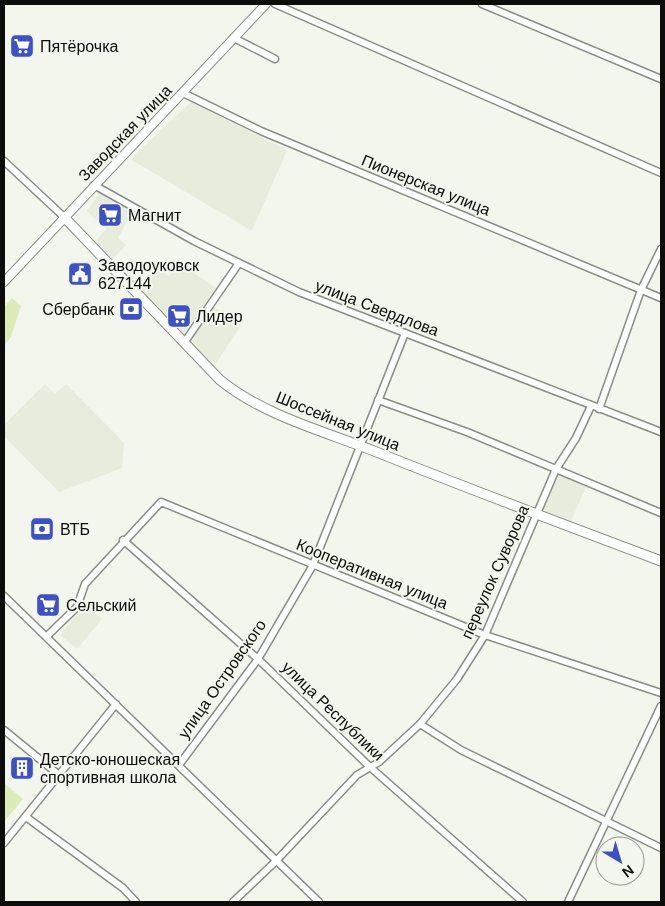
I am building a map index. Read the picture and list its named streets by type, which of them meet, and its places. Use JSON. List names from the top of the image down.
{
  "streets": {
    "main road": ["Шоссейная улица"],
    "street": [
      "Заводская улица",
      "Пионерская улица",
      "улица Свердлова",
      "переулок Суворова",
      "Кооперативная улица",
      "улица Островского",
      "улица Республики"
    ]
  },
  "crossings": [
    ["Заводская улица", "Пионерская улица"],
    ["Заводская улица", "улица Свердлова"],
    ["Заводская улица", "Шоссейная улица"],
    ["улица Свердлова", "переулок Суворова"],
    ["улица Свердлова", "улица Островского"],
    ["Шоссейная улица", "переулок Суворова"],
    ["Шоссейная улица", "улица Островского"],
    ["переулок Суворова", "Кооперативная улица"],
    ["переулок Суворова", "улица Республики"],
    ["Кооперативная улица", "улица Островского"],
    ["Кооперативная улица", "улица Республики"],
    ["улица Островского", "улица Республики"]
  ],
  "places": {
    "supermarket": [
      "Пятёрочка",
      "Магнит",
      "Лидер",
      "Сельский"
    ],
    "public building": ["Заводоуковск 627144"],
    "bank": ["Сбербанк", "ВТБ"],
    "building": ["Детско-юношеская спортивная школа"]
  },
  "north": "bottom right"
}
